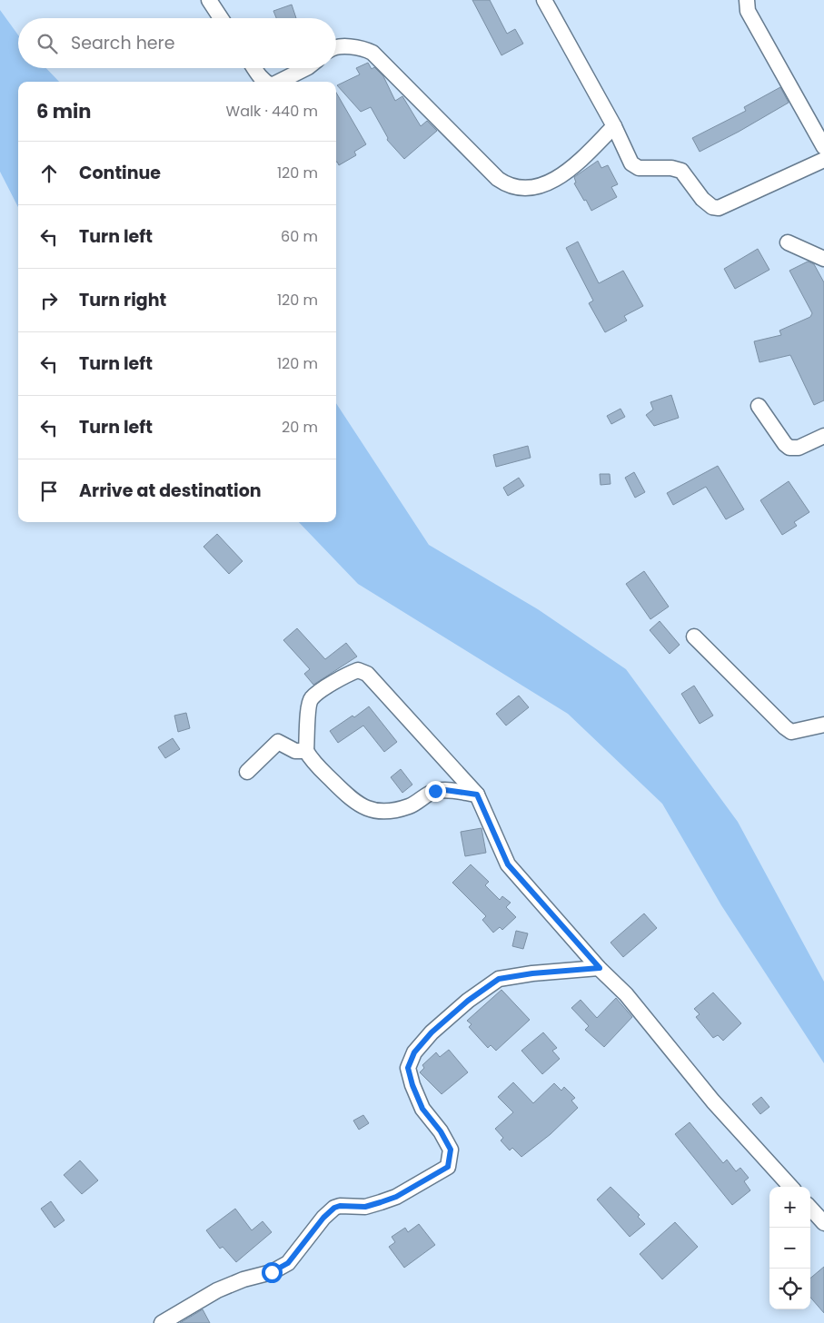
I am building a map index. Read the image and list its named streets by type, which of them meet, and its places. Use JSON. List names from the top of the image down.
{
  "page": {
    "search": "Search here",
    "heading": ["6 min", "Walk · 440 m"],
    "list": [
      ["Continue", "120 m"],
      ["Turn left", "60 m"],
      ["Turn right", "120 m"],
      ["Turn left", "120 m"],
      ["Turn left", "20 m"],
      "Arrive at destination"
    ],
    "map_buttons": ["+", "−"]
  }
}
